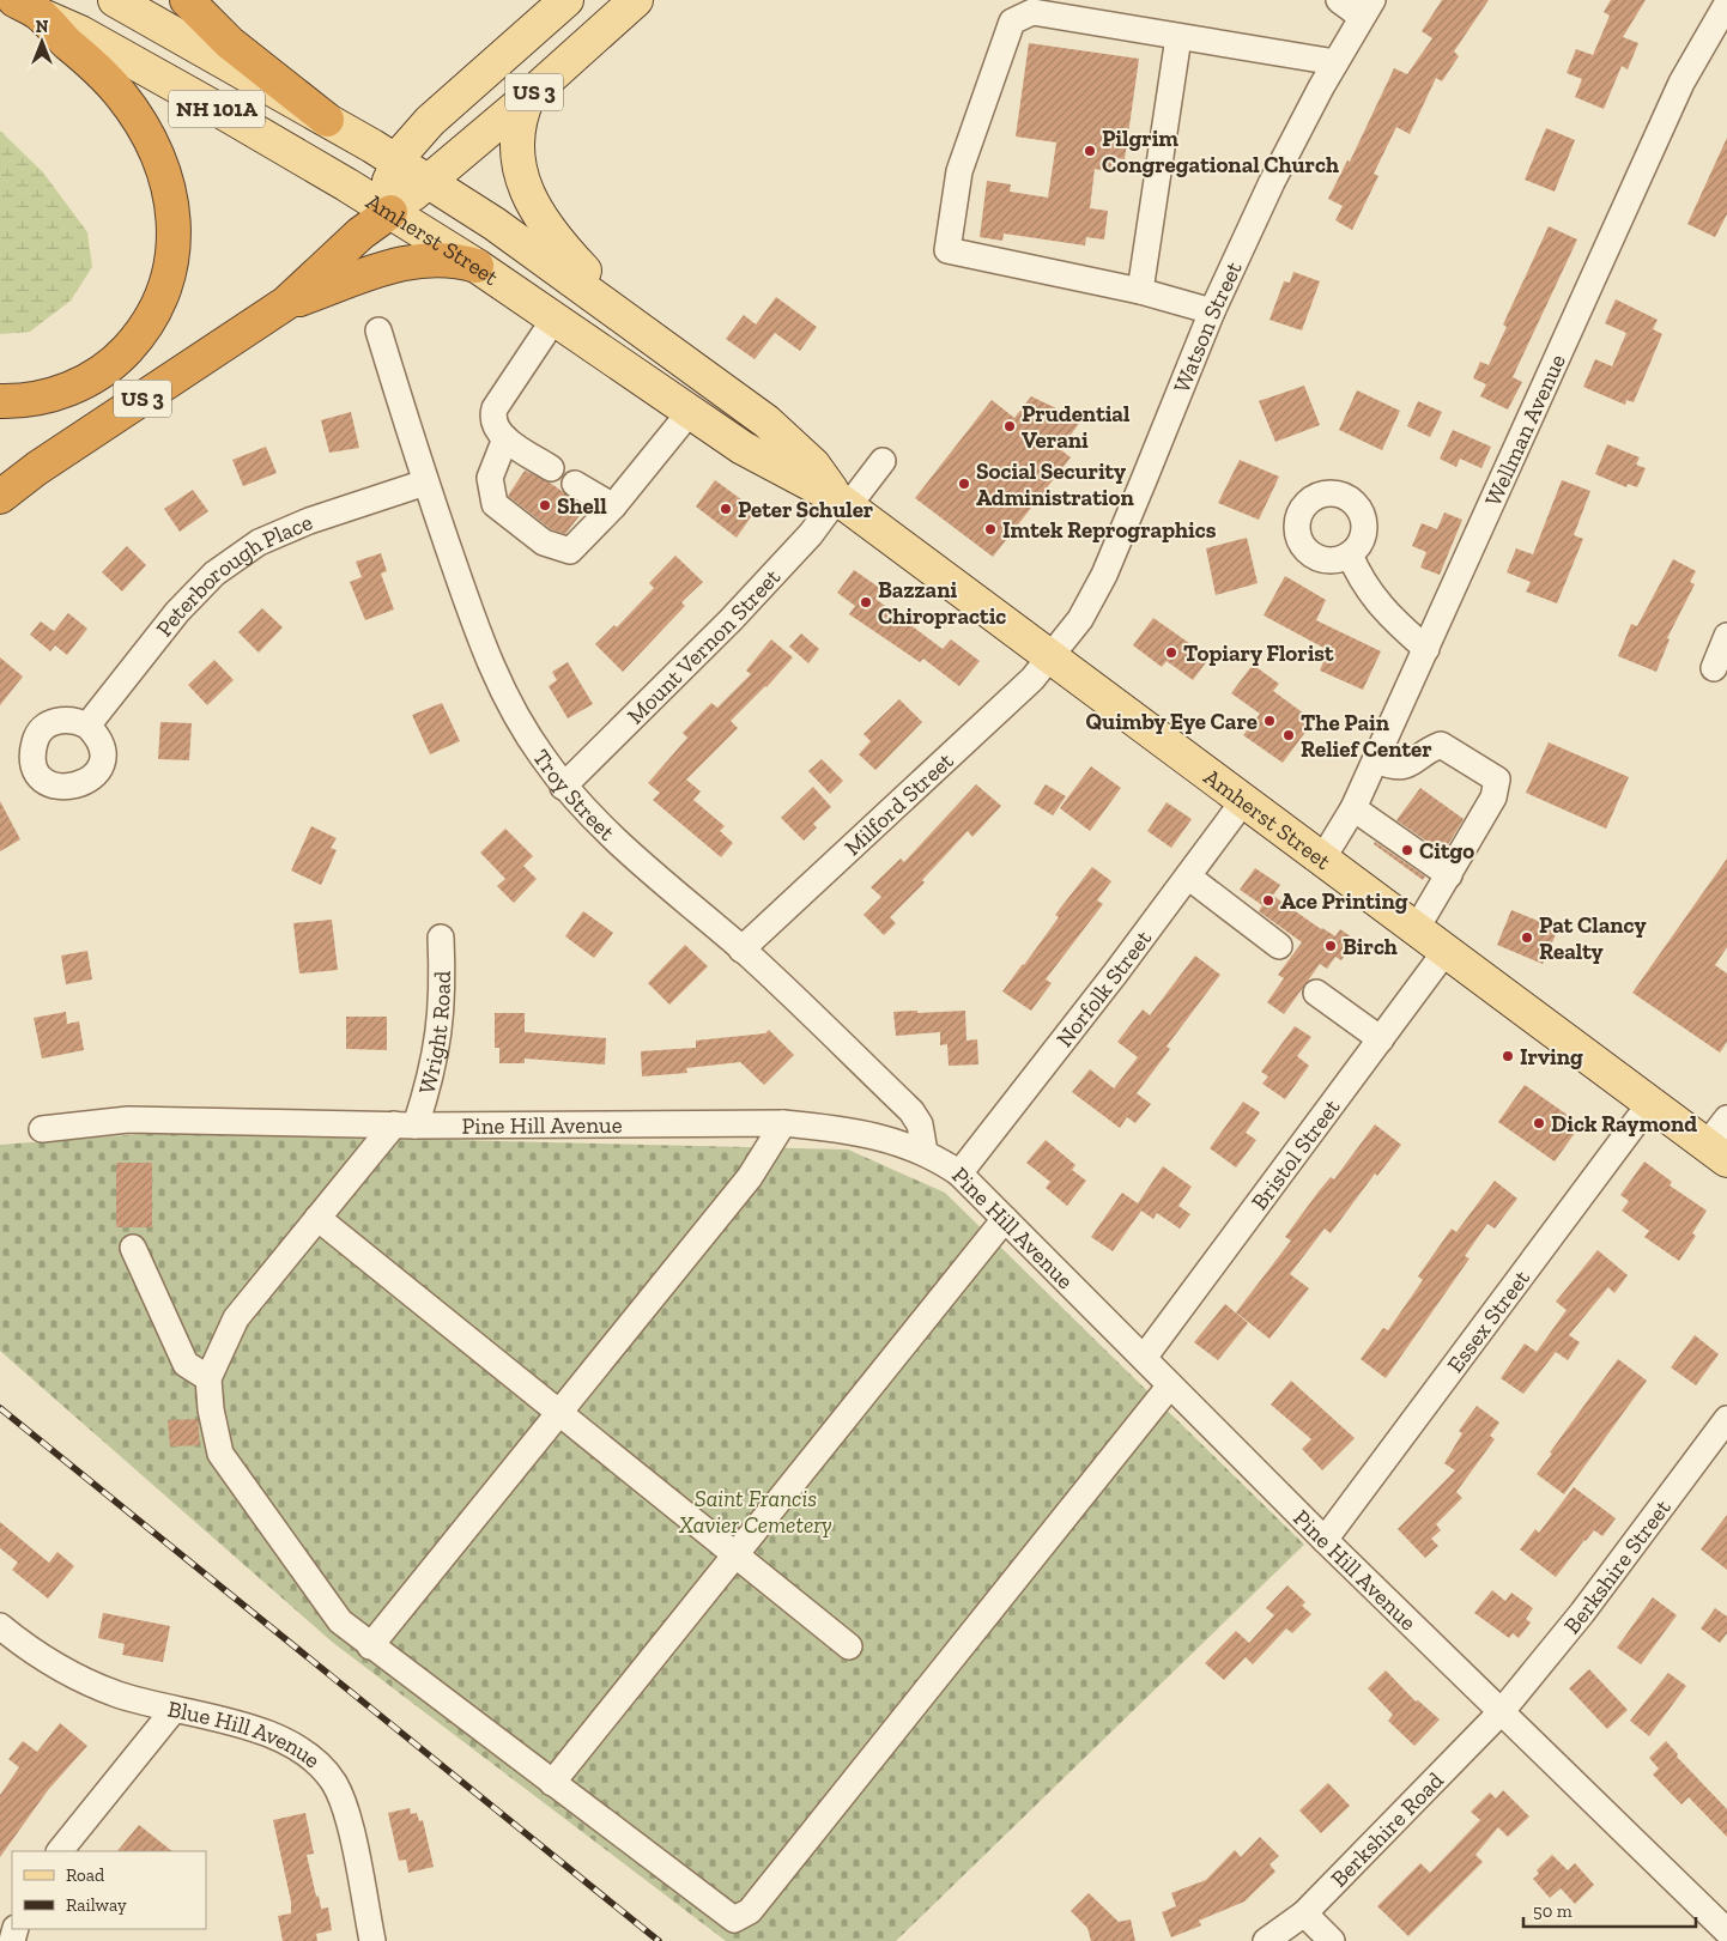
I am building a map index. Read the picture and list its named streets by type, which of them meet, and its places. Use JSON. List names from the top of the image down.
{
  "streets": {
    "highway": ["US 3"],
    "main road": ["NH 101A", "Amherst Street"],
    "street": [
      "Watson Street",
      "Wellman Avenue",
      "Peterborough Place",
      "Mount Vernon Street",
      "Troy Street",
      "Milford Street",
      "Norfolk Street",
      "Wright Road",
      "Pine Hill Avenue",
      "Bristol Street",
      "Essex Street",
      "Berkshire Street",
      "Blue Hill Avenue",
      "Berkshire Road"
    ]
  },
  "crossings": [
    ["US 3", "Amherst Street"],
    ["Amherst Street", "Watson Street"],
    ["Amherst Street", "Wellman Avenue"],
    ["Amherst Street", "Mount Vernon Street"],
    ["Amherst Street", "Milford Street"],
    ["Amherst Street", "Norfolk Street"],
    ["Amherst Street", "Bristol Street"],
    ["Amherst Street", "Essex Street"],
    ["Watson Street", "Milford Street"],
    ["Peterborough Place", "Troy Street"],
    ["Mount Vernon Street", "Troy Street"],
    ["Troy Street", "Milford Street"],
    ["Troy Street", "Pine Hill Avenue"],
    ["Norfolk Street", "Pine Hill Avenue"],
    ["Wright Road", "Pine Hill Avenue"],
    ["Pine Hill Avenue", "Bristol Street"],
    ["Pine Hill Avenue", "Essex Street"],
    ["Pine Hill Avenue", "Berkshire Street"],
    ["Pine Hill Avenue", "Berkshire Road"],
    ["Berkshire Street", "Berkshire Road"]
  ],
  "parks": ["Saint Francis Xavier Cemetery"],
  "places": [
    "Pilgrim Congregational Church",
    "Prudential Verani",
    "Social Security Administration",
    "Shell",
    "Peter Schuler",
    "Imtek Reprographics",
    "Bazzani Chiropractic",
    "Topiary Florist",
    "Quimby Eye Care",
    "The Pain Relief Center",
    "Citgo",
    "Ace Printing",
    "Pat Clancy Realty",
    "Birch",
    "Irving",
    "Dick Raymond"
  ],
  "legend": ["Road", "Railway"],
  "scale_bar": "50 m",
  "north": "top"
}
